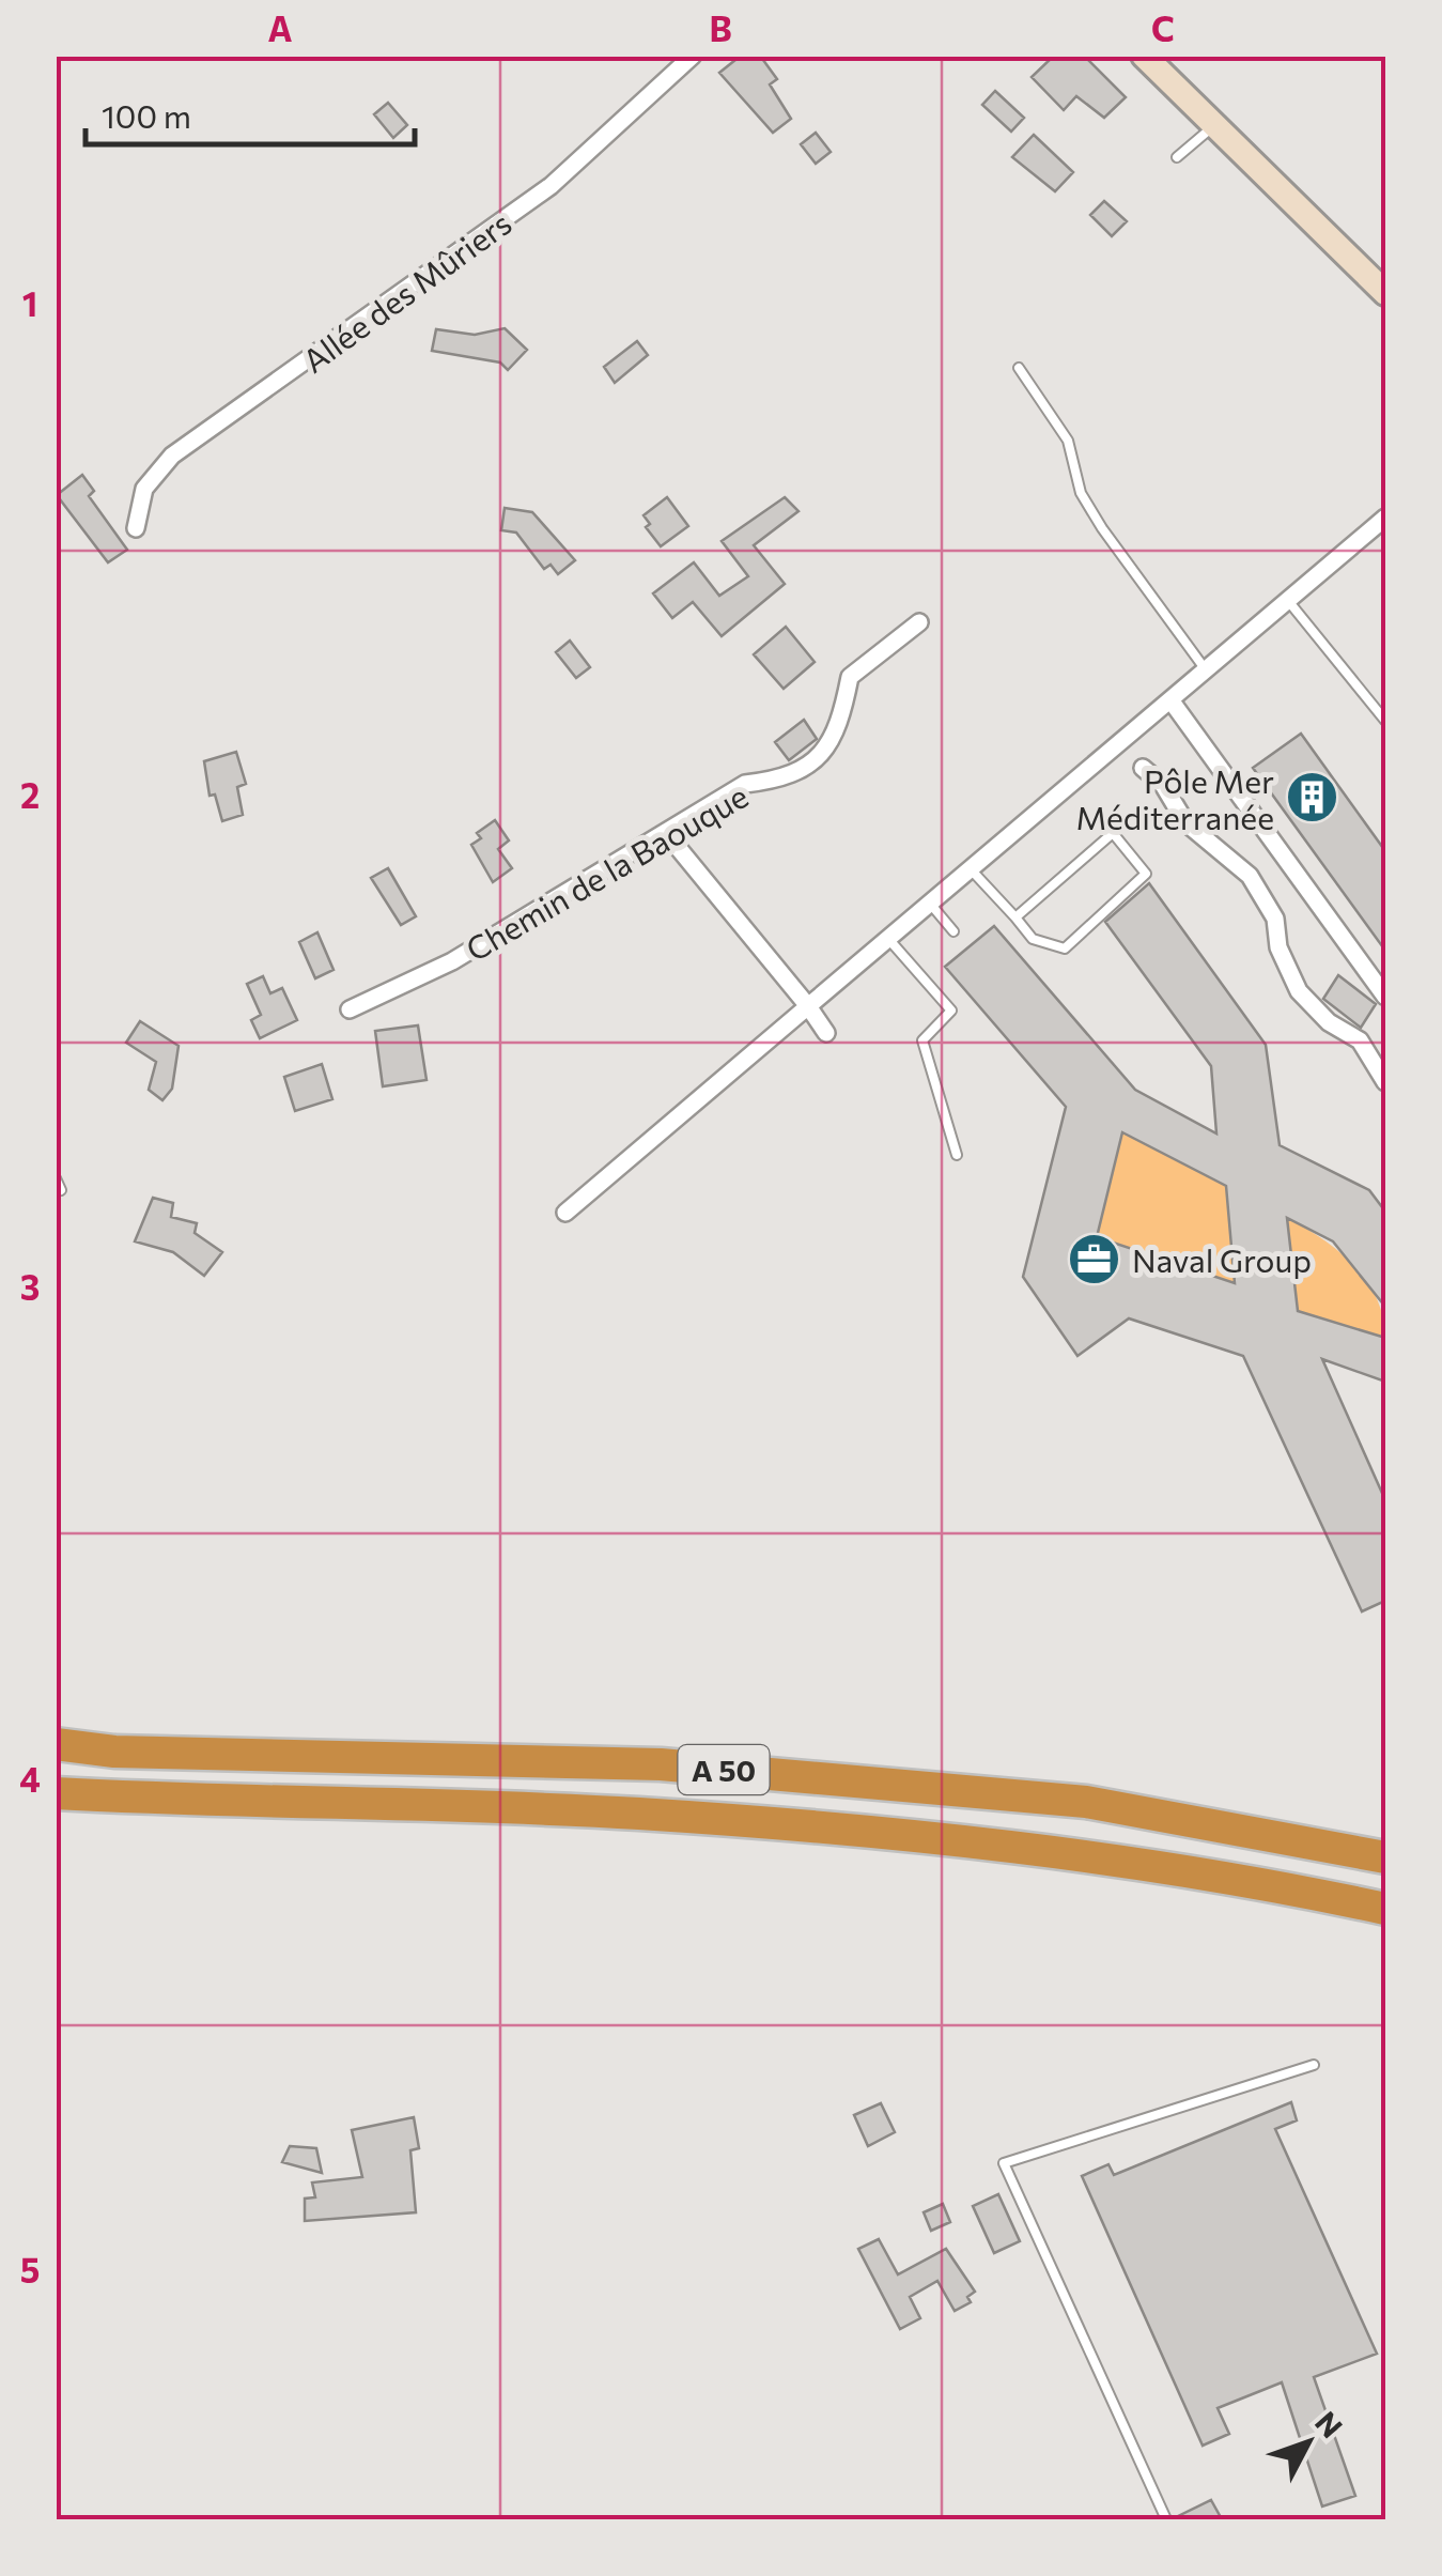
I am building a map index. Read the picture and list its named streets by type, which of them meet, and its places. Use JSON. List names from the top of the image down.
{
  "streets": {
    "highway": ["A 50"],
    "street": ["Allée des Mûriers", "Chemin de la Baouque"]
  },
  "places": {
    "building": ["Pôle Mer Méditerranée"],
    "office": ["Naval Group"]
  },
  "scale_bar": "100 m",
  "north": "top right",
  "grid": {
    "columns": ["A", "B", "C"],
    "rows": [
      "1",
      "2",
      "3",
      "4",
      "5"
    ]
  }
}
